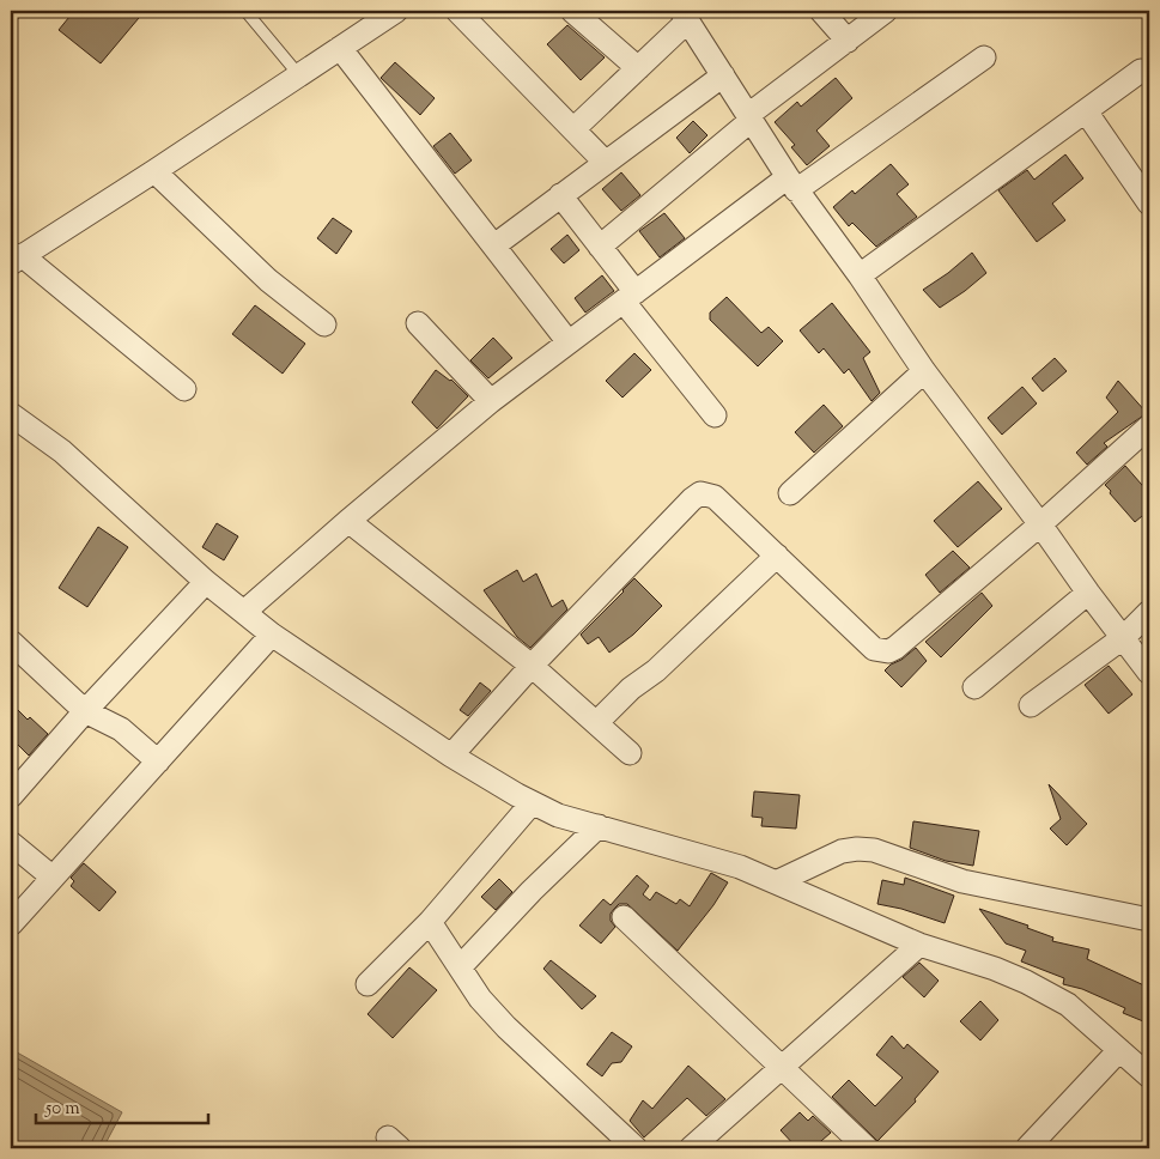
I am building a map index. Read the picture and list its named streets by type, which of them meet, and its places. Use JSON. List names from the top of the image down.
{
  "scale_bar": "50 m"
}
